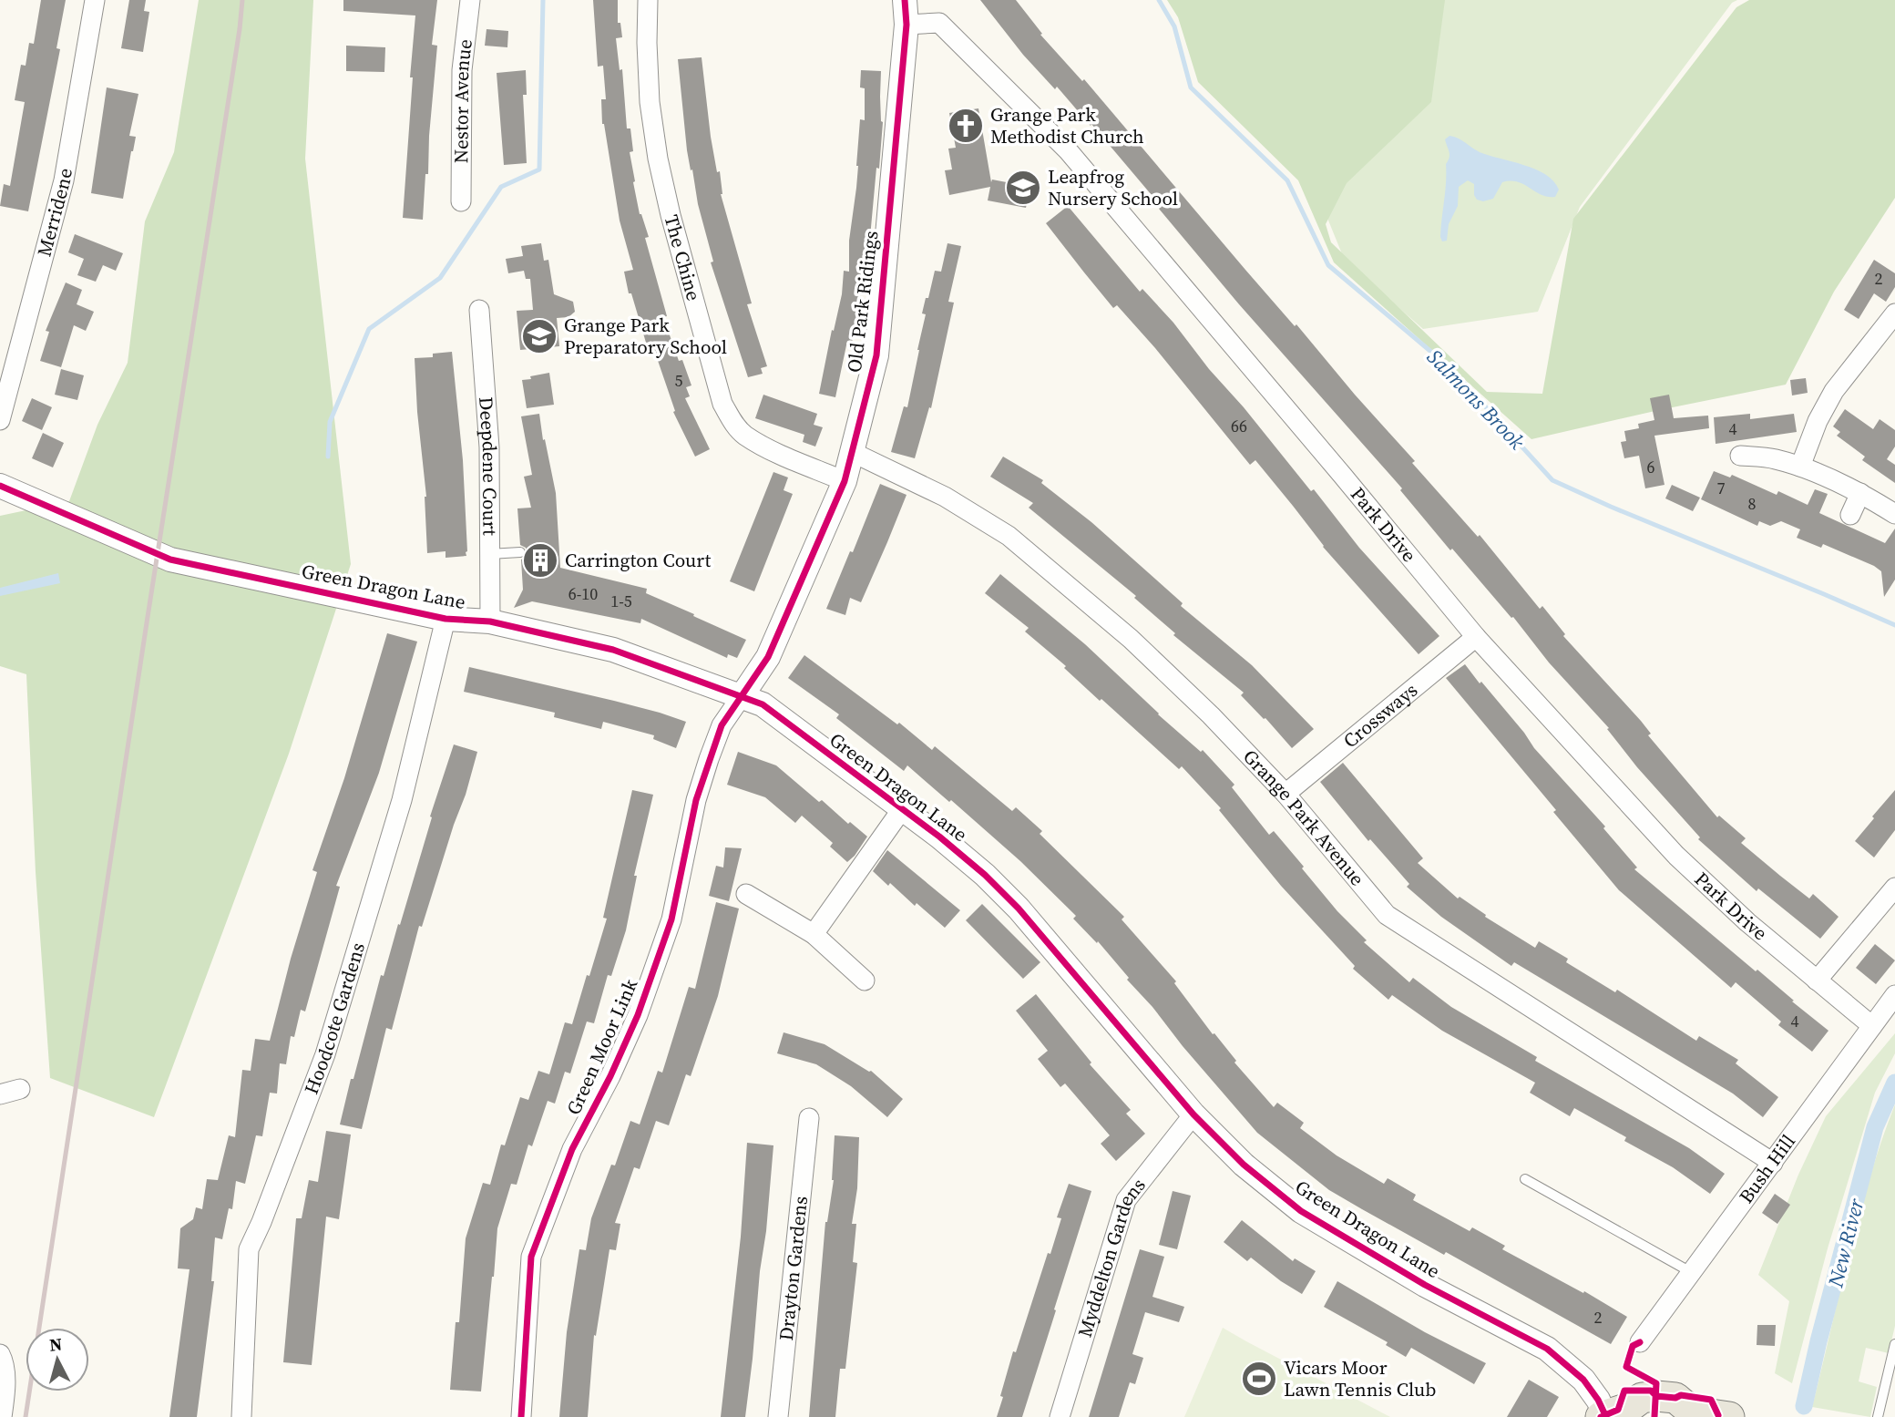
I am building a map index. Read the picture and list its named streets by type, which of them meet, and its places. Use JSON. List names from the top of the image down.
{
  "streets": {
    "street": [
      "Nestor Avenue",
      "Merridene",
      "The Chine",
      "Old Park Ridings",
      "Deepdene Court",
      "Park Drive",
      "Green Dragon Lane",
      "Crossways",
      "Grange Park Avenue",
      "Hoodcote Gardens",
      "Green Moor Link",
      "Bush Hill",
      "Myddelton Gardens",
      "Drayton Gardens"
    ]
  },
  "crossings": [
    ["The Chine", "Old Park Ridings"],
    ["Old Park Ridings", "Park Drive"],
    ["Old Park Ridings", "Green Dragon Lane"],
    ["Old Park Ridings", "Grange Park Avenue"],
    ["Old Park Ridings", "Green Moor Link"],
    ["Deepdene Court", "Green Dragon Lane"],
    ["Park Drive", "Crossways"],
    ["Park Drive", "Bush Hill"],
    ["Green Dragon Lane", "Hoodcote Gardens"],
    ["Green Dragon Lane", "Green Moor Link"],
    ["Green Dragon Lane", "Myddelton Gardens"],
    ["Crossways", "Grange Park Avenue"],
    ["Grange Park Avenue", "Bush Hill"]
  ],
  "water": ["Salmons Brook", "New River"],
  "places": {
    "church": ["Grange Park Methodist Church"],
    "school or university": ["Leapfrog Nursery School", "Grange Park Preparatory School"],
    "building": ["Carrington Court"],
    "sports": ["Vicars Moor Lawn Tennis Club"]
  },
  "house_numbers": [
    "2",
    "5",
    "66",
    "4",
    "6",
    "7",
    "8",
    "6-10",
    "1-5",
    "4",
    "2"
  ],
  "north": "top"
}
